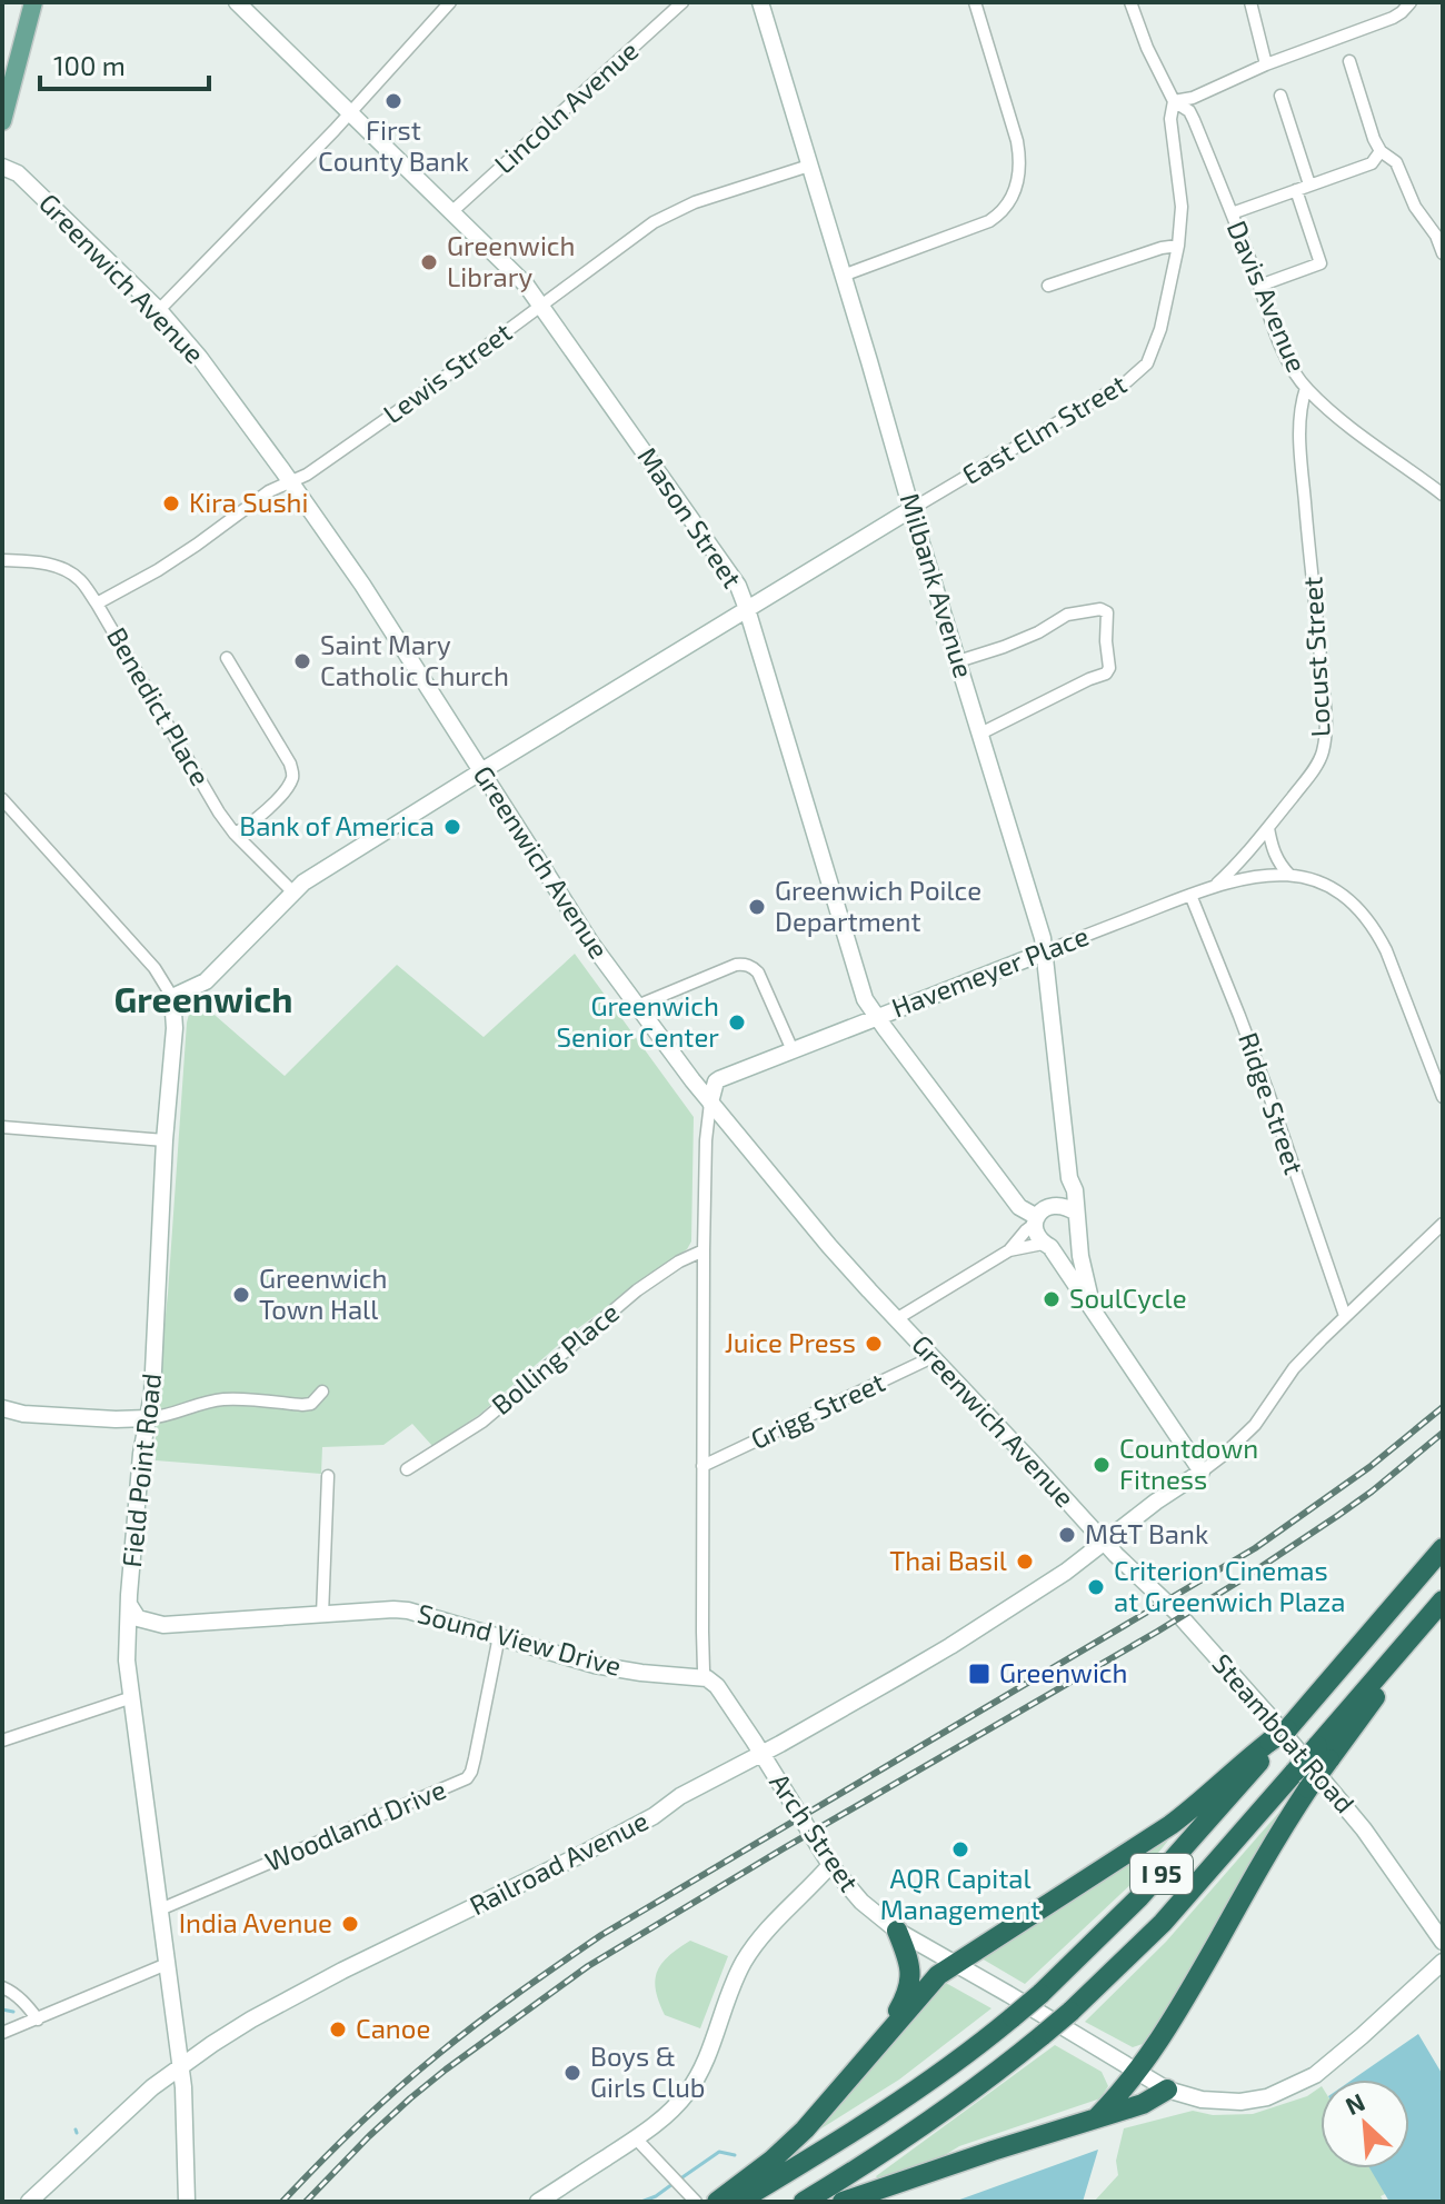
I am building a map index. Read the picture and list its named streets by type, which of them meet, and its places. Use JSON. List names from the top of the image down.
{
  "streets": {
    "highway": ["I 95"],
    "main road": [
      "Greenwich Avenue",
      "East Elm Street",
      "Mason Street",
      "Milbank Avenue",
      "Havemeyer Place",
      "Field Point Road",
      "Sound View Drive",
      "Steamboat Road",
      "Arch Street",
      "Railroad Avenue"
    ],
    "street": [
      "Lincoln Avenue",
      "Davis Avenue",
      "Lewis Street",
      "Locust Street",
      "Benedict Place",
      "Ridge Street",
      "Bolling Place",
      "Grigg Street",
      "Woodland Drive"
    ]
  },
  "crossings": [
    ["Lincoln Avenue", "Mason Street"],
    ["Greenwich Avenue", "Lewis Street"],
    ["Greenwich Avenue", "East Elm Street"],
    ["Greenwich Avenue", "Havemeyer Place"],
    ["Greenwich Avenue", "Grigg Street"],
    ["Greenwich Avenue", "Steamboat Road"],
    ["Greenwich Avenue", "Railroad Avenue"],
    ["Davis Avenue", "East Elm Street"],
    ["Davis Avenue", "Locust Street"],
    ["Lewis Street", "Mason Street"],
    ["Lewis Street", "Milbank Avenue"],
    ["Lewis Street", "Benedict Place"],
    ["East Elm Street", "Mason Street"],
    ["East Elm Street", "Milbank Avenue"],
    ["East Elm Street", "Benedict Place"],
    ["East Elm Street", "Field Point Road"],
    ["Mason Street", "Milbank Avenue"],
    ["Mason Street", "Havemeyer Place"],
    ["Mason Street", "Railroad Avenue"],
    ["Milbank Avenue", "Havemeyer Place"],
    ["Locust Street", "Havemeyer Place"],
    ["Havemeyer Place", "Ridge Street"],
    ["Field Point Road", "Sound View Drive"],
    ["Field Point Road", "Woodland Drive"],
    ["Field Point Road", "Railroad Avenue"],
    ["Sound View Drive", "Woodland Drive"],
    ["Sound View Drive", "Arch Street"],
    ["Steamboat Road", "Railroad Avenue"],
    ["Arch Street", "Railroad Avenue"]
  ],
  "districts": ["Greenwich"],
  "places": {
    "other": [
      "First County Bank",
      "Greenwich Library",
      "Kira Sushi",
      "Saint Mary Catholic Church",
      "Bank of America",
      "Greenwich Poilce Department",
      "Greenwich Senior Center",
      "Greenwich Town Hall",
      "SoulCycle",
      "Juice Press",
      "Countdown Fitness",
      "M&T Bank",
      "Thai Basil",
      "Criterion Cinemas at Greenwich Plaza",
      "AQR Capital Management",
      "India Avenue",
      "Canoe",
      "Boys & Girls Club"
    ],
    "transit": ["Greenwich"]
  },
  "scale_bar": "100 m",
  "north": "top left"
}
